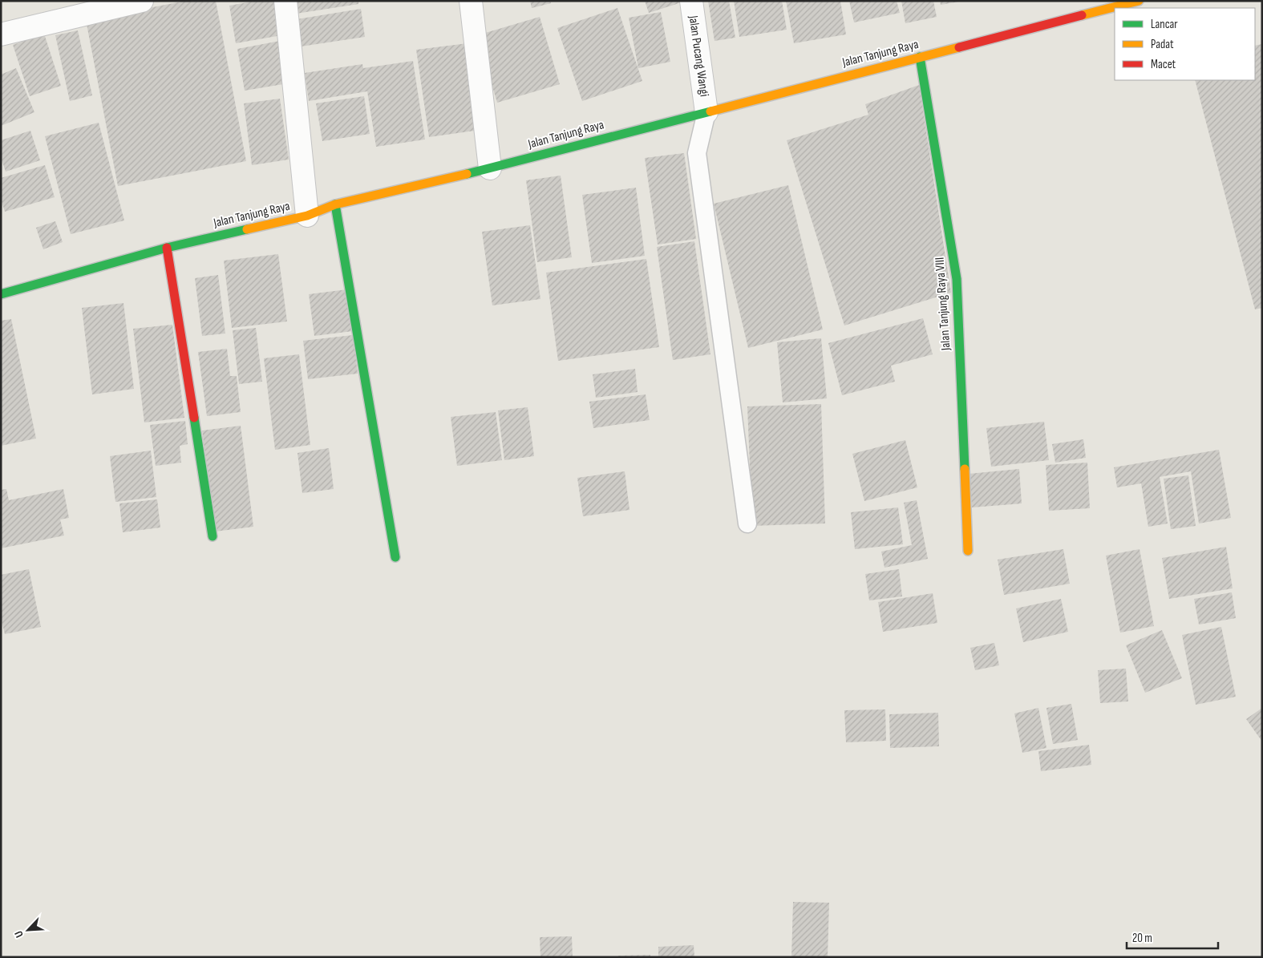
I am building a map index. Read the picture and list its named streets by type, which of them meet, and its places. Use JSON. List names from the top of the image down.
{
  "streets": {
    "main road": ["Jalan Tanjung Raya", "Jalan Tanjung Raya VIII"],
    "street": ["Jalan Pucang Wangi"]
  },
  "crossings": [
    ["Jalan Tanjung Raya", "Jalan Pucang Wangi"],
    ["Jalan Tanjung Raya", "Jalan Tanjung Raya VIII"]
  ],
  "legend": ["Lancar", "Padat", "Macet"],
  "scale_bar": "20 m",
  "north": "bottom left"
}
